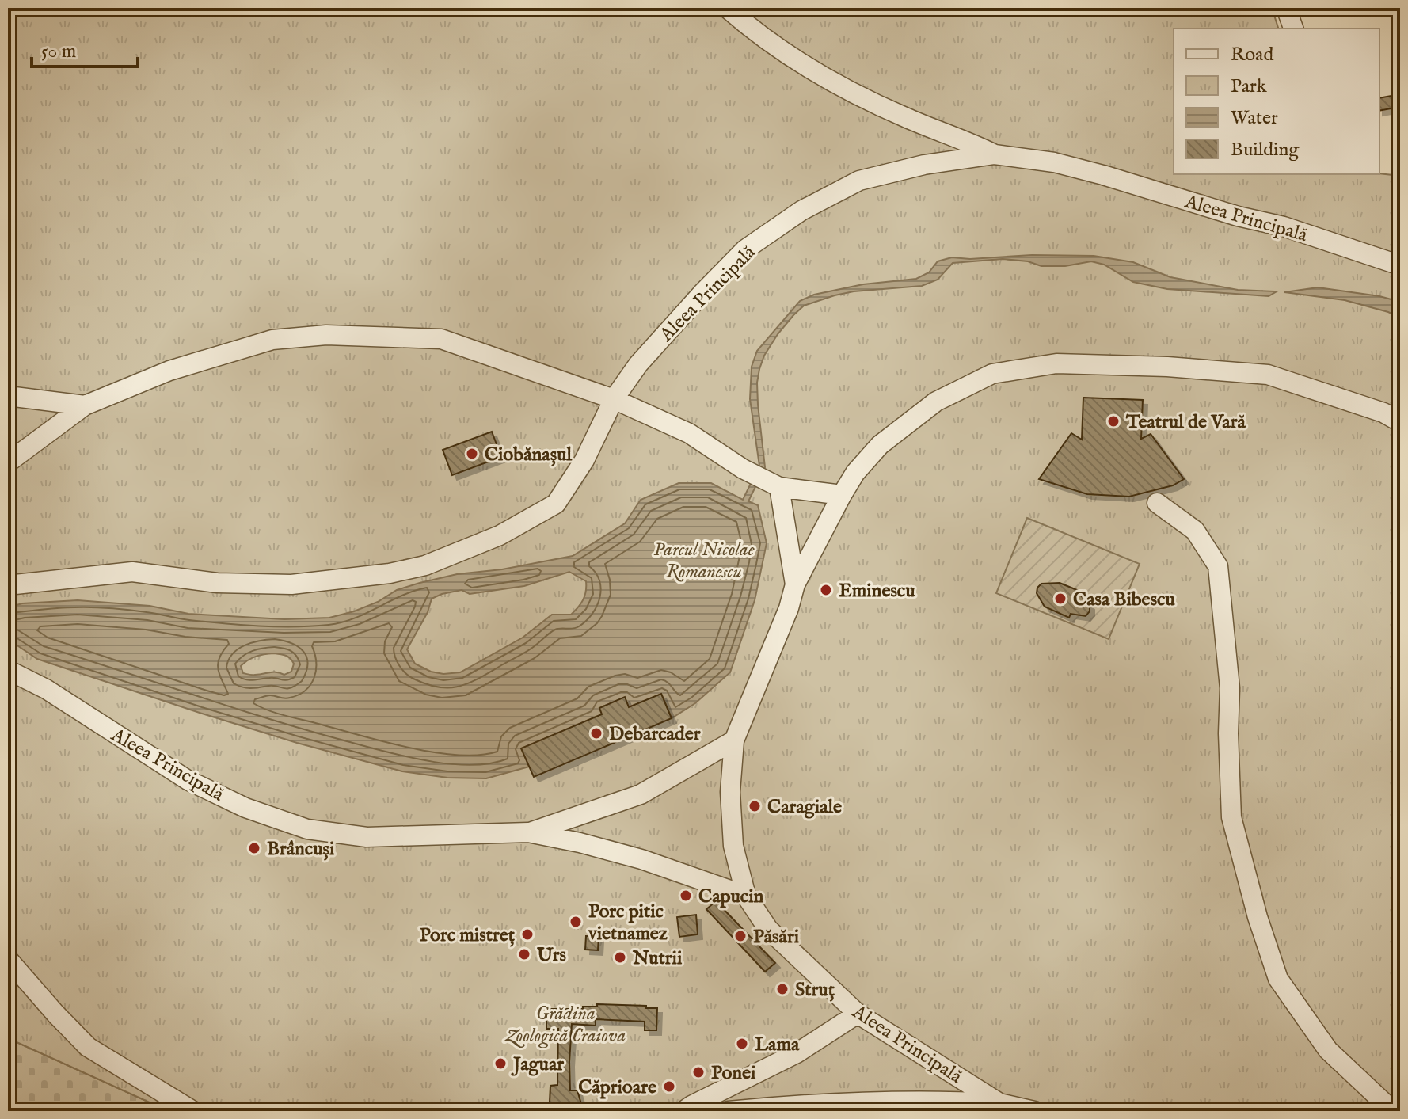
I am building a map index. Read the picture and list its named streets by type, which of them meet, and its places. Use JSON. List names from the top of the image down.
{
  "streets": {
    "street": ["Aleea Principală"]
  },
  "parks": ["Parcul Nicolae Romanescu", "Grădina Zoologică Craiova"],
  "places": [
    "Teatrul de Vară",
    "Ciobănașul",
    "Eminescu",
    "Casa Bibescu",
    "Debarcader",
    "Caragiale",
    "Brâncuși",
    "Capucin",
    "Porc pitic vietnamez",
    "Porc mistreț",
    "Păsări",
    "Urs",
    "Nutrii",
    "Struț",
    "Lama",
    "Jaguar",
    "Ponei",
    "Căprioare"
  ],
  "legend": [
    "Road",
    "Park",
    "Water",
    "Building"
  ],
  "scale_bar": "50 m"
}
